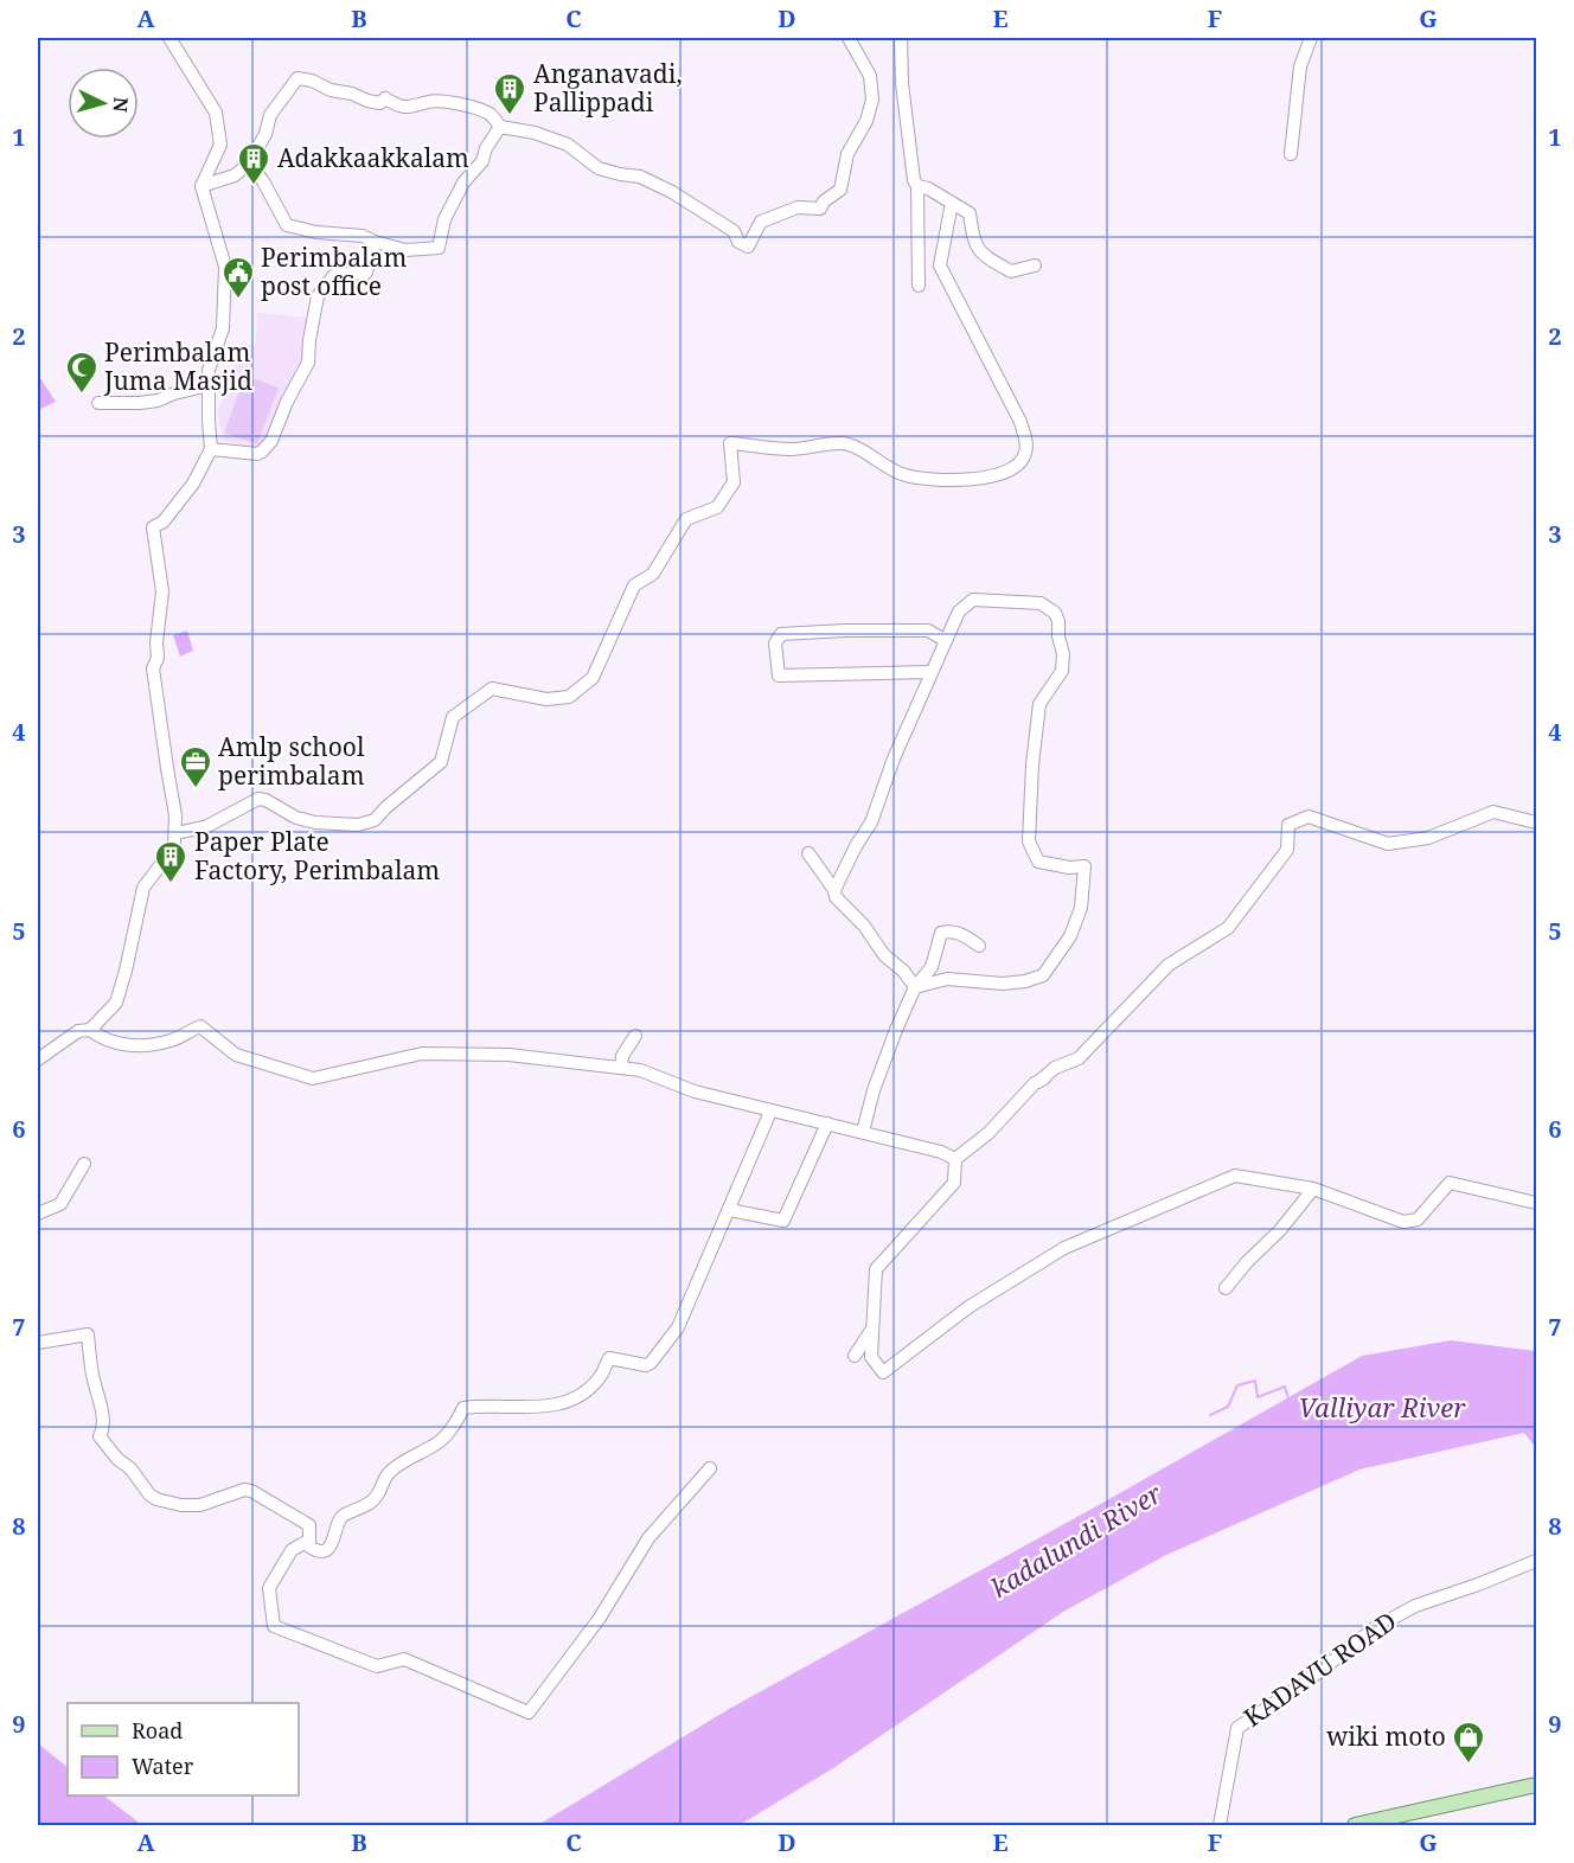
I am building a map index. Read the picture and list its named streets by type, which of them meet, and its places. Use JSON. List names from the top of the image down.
{
  "streets": {
    "street": ["KADAVU ROAD"]
  },
  "water": ["Valliyar River", "kadalundi River"],
  "places": {
    "building": ["Anganavadi, Pallippadi", "Adakkaakkalam", "Paper Plate Factory, Perimbalam"],
    "public building": ["Perimbalam post office"],
    "mosque": ["Perimbalam Juma Masjid"],
    "office": ["Amlp school perimbalam"],
    "shop": ["wiki moto"]
  },
  "legend": ["Road", "Water"],
  "north": "right",
  "grid": {
    "columns": [
      "A",
      "B",
      "C",
      "D",
      "E",
      "F",
      "G"
    ],
    "rows": [
      "1",
      "2",
      "3",
      "4",
      "5",
      "6",
      "7",
      "8",
      "9"
    ]
  }
}
